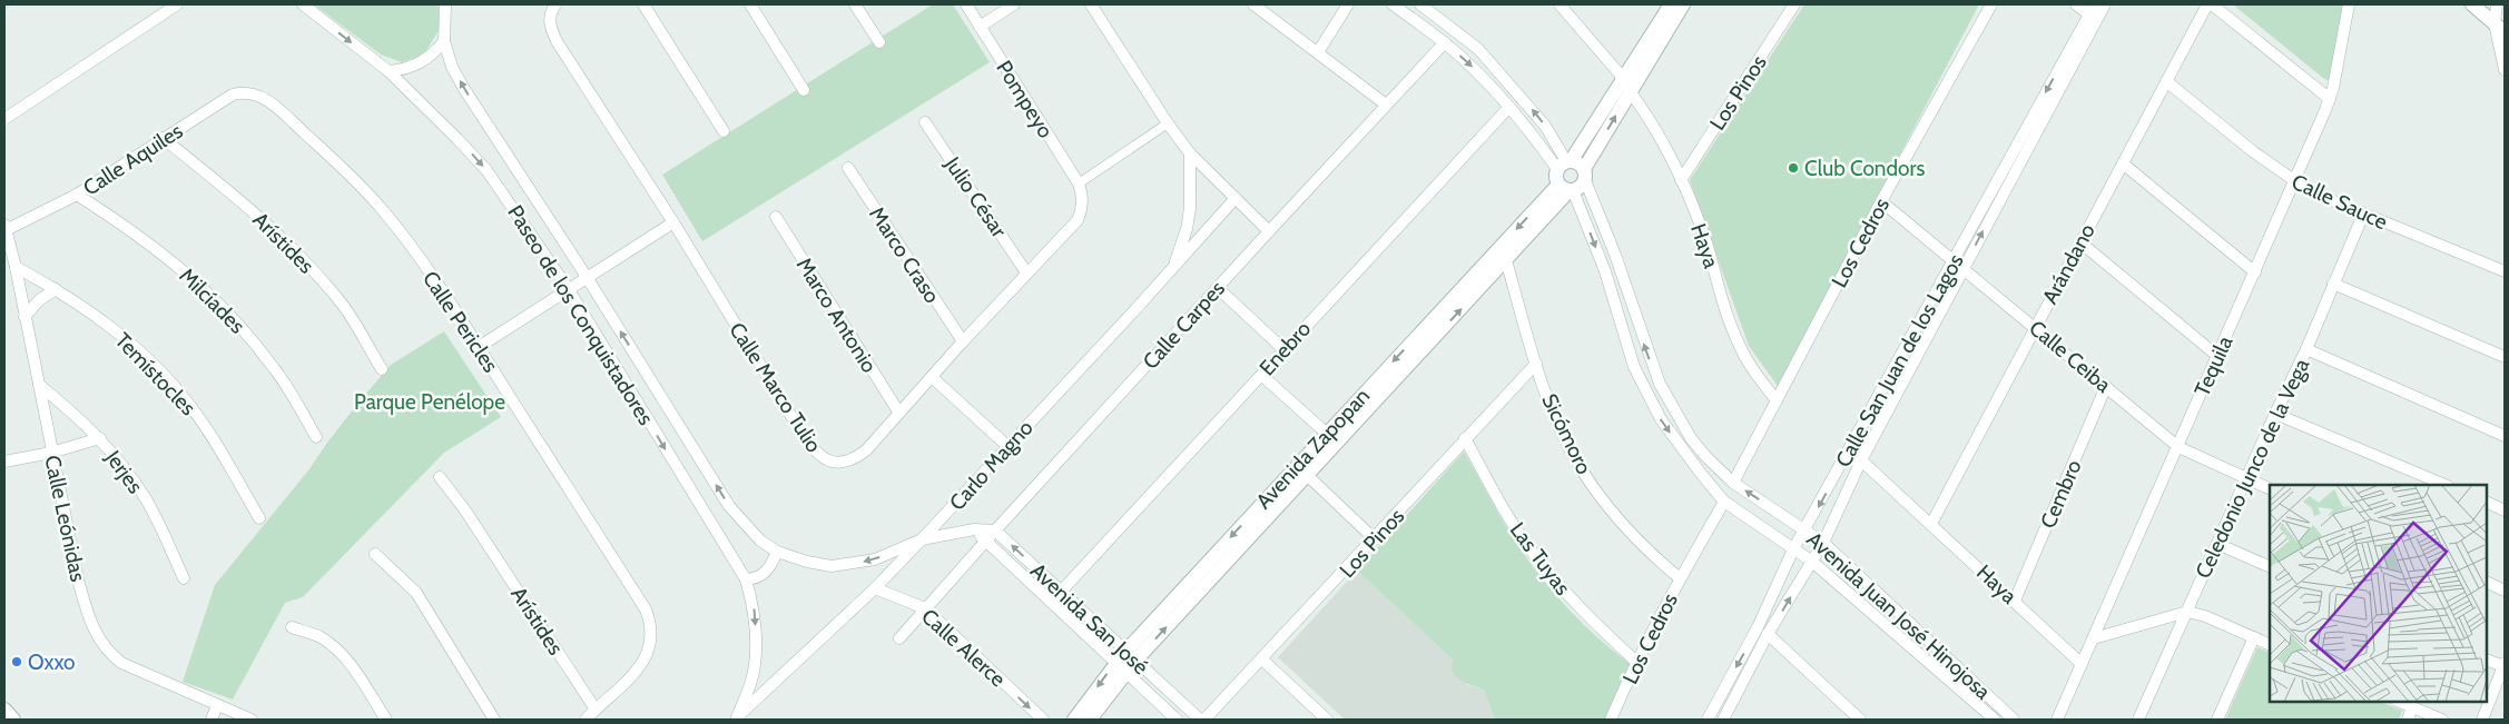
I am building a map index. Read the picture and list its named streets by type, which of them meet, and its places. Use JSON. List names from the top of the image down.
{
  "streets": {
    "street": [
      "Los Pinos",
      "Pompeyo",
      "Calle Aquiles",
      "Julio César",
      "Calle Sauce",
      "Arístides",
      "Los Cedros",
      "Haya",
      "Marco Craso",
      "Arándano",
      "Milcíades",
      "Paseo de los Conquistadores",
      "Marco Antonio",
      "Calle Pericles",
      "Calle Carpes",
      "Enebro",
      "Calle Ceiba",
      "Calle San Juan de los Lagos",
      "Tequila",
      "Temístocles",
      "Calle Marco Tulio",
      "Sicómoro",
      "Avenida Zapopan",
      "Carlo Magno",
      "Celedonio Junco de la Vega",
      "Jerjes",
      "Cembro",
      "Calle Leónidas",
      "Las Tuyas",
      "Avenida Juan José Hinojosa",
      "Avenida San José",
      "Calle Alerce"
    ]
  },
  "crossings": [
    ["Los Pinos", "Haya"],
    ["Los Pinos", "Sicómoro"],
    ["Los Pinos", "Las Tuyas"],
    ["Los Pinos", "Avenida San José"],
    ["Pompeyo", "Calle Marco Tulio"],
    ["Calle Aquiles", "Arístides"],
    ["Calle Aquiles", "Milcíades"],
    ["Calle Aquiles", "Calle Pericles"],
    ["Calle Aquiles", "Calle Leónidas"],
    ["Julio César", "Calle Marco Tulio"],
    ["Calle Sauce", "Arándano"],
    ["Calle Sauce", "Tequila"],
    ["Calle Sauce", "Celedonio Junco de la Vega"],
    ["Arístides", "Calle Pericles"],
    ["Los Cedros", "Haya"],
    ["Los Cedros", "Calle Ceiba"],
    ["Los Cedros", "Sicómoro"],
    ["Los Cedros", "Las Tuyas"],
    ["Los Cedros", "Avenida Juan José Hinojosa"],
    ["Haya", "Arándano"],
    ["Haya", "Calle San Juan de los Lagos"],
    ["Haya", "Tequila"],
    ["Haya", "Cembro"],
    ["Marco Craso", "Calle Marco Tulio"],
    ["Arándano", "Calle Ceiba"],
    ["Paseo de los Conquistadores", "Carlo Magno"],
    ["Marco Antonio", "Calle Marco Tulio"],
    ["Calle Carpes", "Avenida San José"],
    ["Calle Carpes", "Calle Alerce"],
    ["Enebro", "Avenida San José"],
    ["Calle Ceiba", "Calle San Juan de los Lagos"],
    ["Calle Ceiba", "Tequila"],
    ["Calle Ceiba", "Celedonio Junco de la Vega"],
    ["Calle Ceiba", "Cembro"],
    ["Calle San Juan de los Lagos", "Avenida Juan José Hinojosa"],
    ["Temístocles", "Calle Leónidas"],
    ["Sicómoro", "Avenida Zapopan"],
    ["Avenida Zapopan", "Avenida Juan José Hinojosa"],
    ["Avenida Zapopan", "Avenida San José"],
    ["Carlo Magno", "Calle Alerce"],
    ["Jerjes", "Calle Leónidas"]
  ],
  "one_way": ["Calle Alerce"],
  "parks": ["Parque Penélope"],
  "places": ["Club Condors", "Oxxo"]
}
